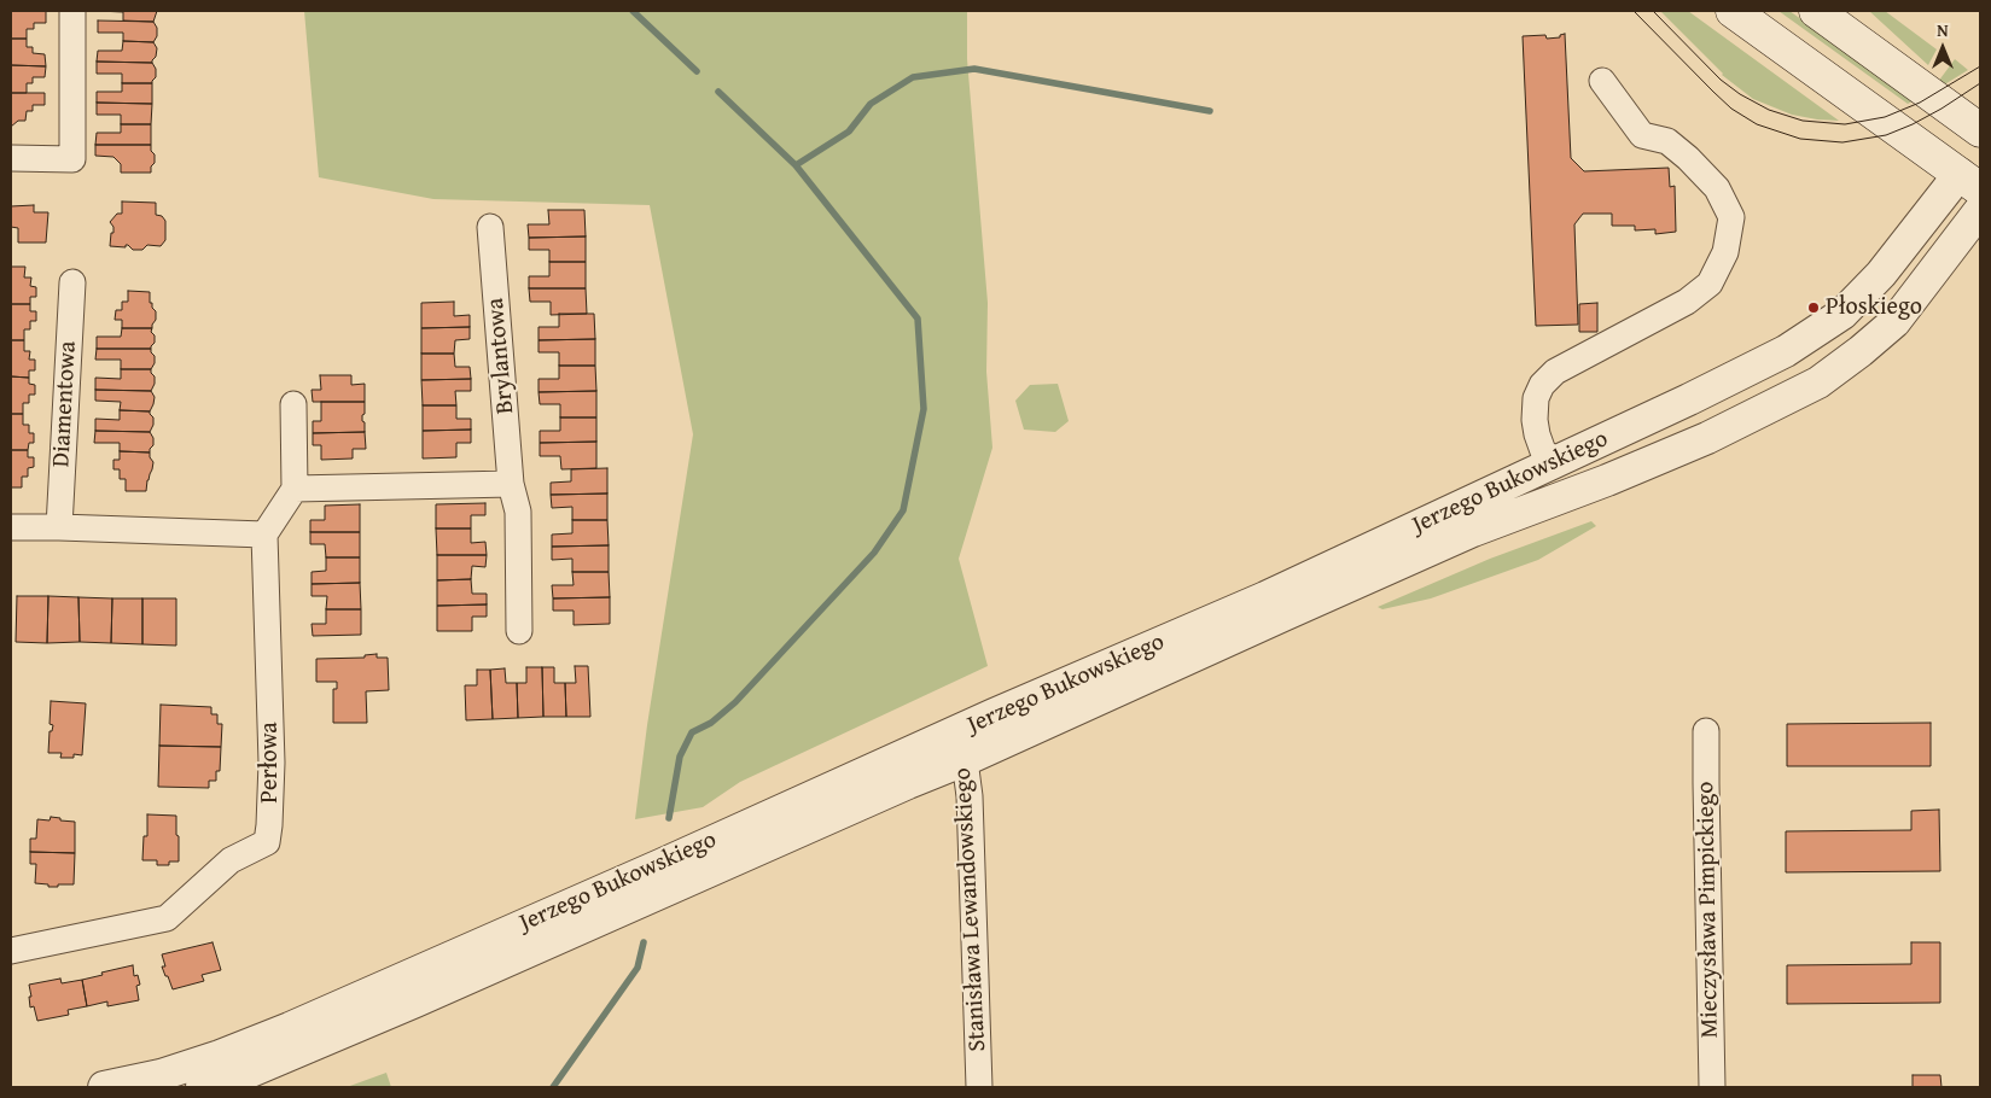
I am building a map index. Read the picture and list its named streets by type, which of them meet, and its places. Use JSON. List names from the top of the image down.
{
  "streets": {
    "street": [
      "Brylantowa",
      "Diamentowa",
      "Jerzego Bukowskiego",
      "Perłowa",
      "Stanisława Lewandowskiego",
      "Mieczysława Pimpickiego"
    ]
  },
  "crossings": [
    ["Jerzego Bukowskiego", "Stanisława Lewandowskiego"]
  ],
  "places": ["Płoskiego"],
  "north": "top"
}
